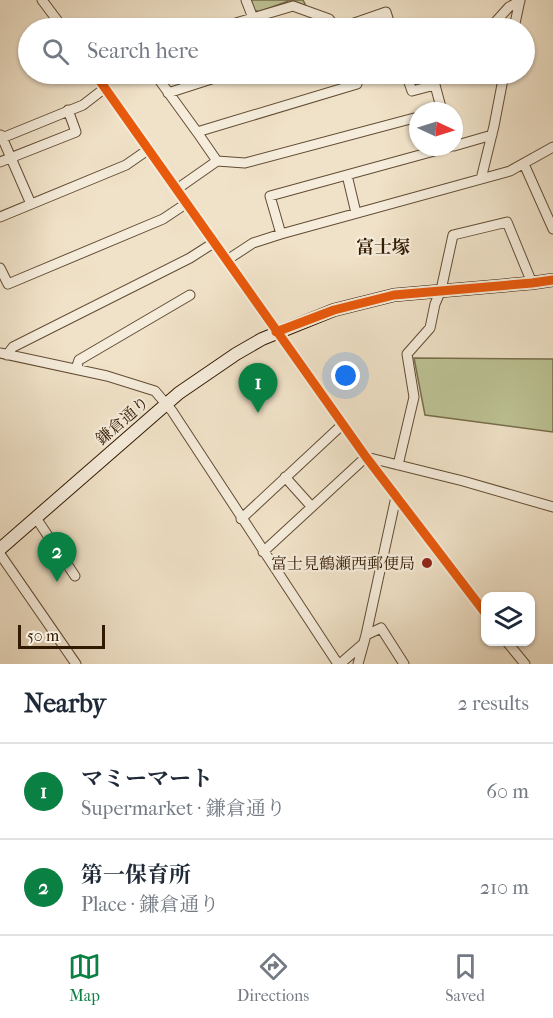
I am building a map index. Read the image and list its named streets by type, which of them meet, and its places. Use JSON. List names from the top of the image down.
{
  "streets": {
    "street": ["鎌倉通り"]
  },
  "districts": ["富士塚"],
  "places": ["富士見鶴瀬西郵便局"],
  "scale_bar": "50 m",
  "north": "right",
  "page": {
    "search": "Search here",
    "pins": ["1", "2"],
    "scale": "50 m",
    "heading": ["Nearby", "2 results"],
    "list": [
      {
        "mark": "1",
        "name": "マミーマート",
        "note": "Supermarket · 鎌倉通り",
        "value": "60 m"
      },
      {
        "mark": "2",
        "name": "第一保育所",
        "note": "Place · 鎌倉通り",
        "value": "210 m"
      }
    ],
    "nav": ["Map", "Directions", "Saved"]
  }
}
